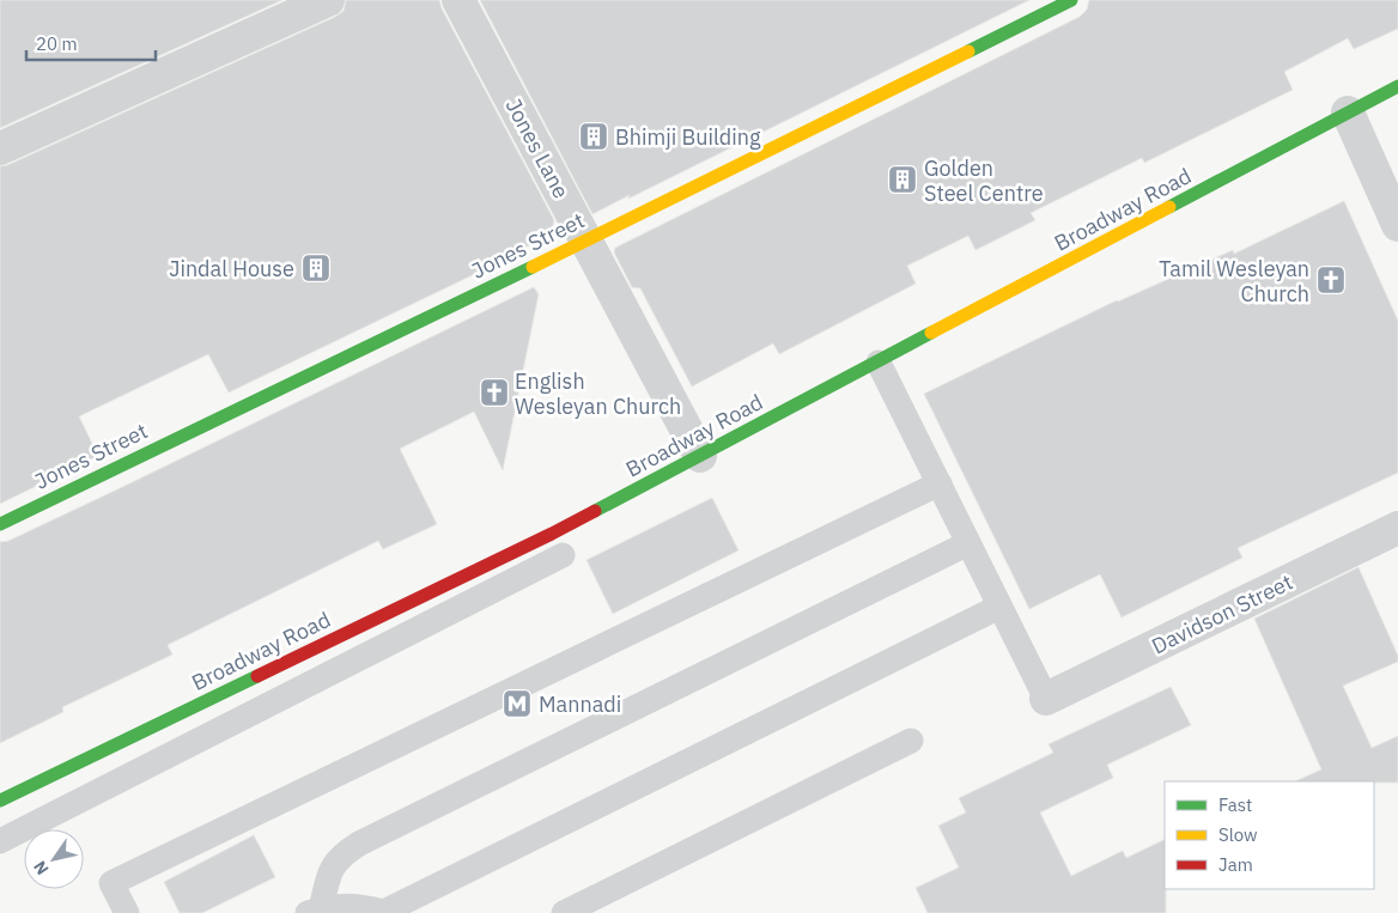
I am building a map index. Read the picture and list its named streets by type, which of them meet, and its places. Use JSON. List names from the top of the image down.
{
  "streets": {
    "main road": ["Broadway Road", "Jones Street"],
    "street": ["Jones Lane", "Davidson Street"]
  },
  "crossings": [
    ["Jones Lane", "Broadway Road"],
    ["Jones Lane", "Jones Street"]
  ],
  "places": {
    "building": ["Bhimji Building", "Golden Steel Centre", "Jindal House"],
    "church": ["Tamil Wesleyan Church", "English Wesleyan Church"],
    "metro station": ["Mannadi"]
  },
  "legend": ["Fast", "Slow", "Jam"],
  "scale_bar": "20 m",
  "north": "bottom left"
}
